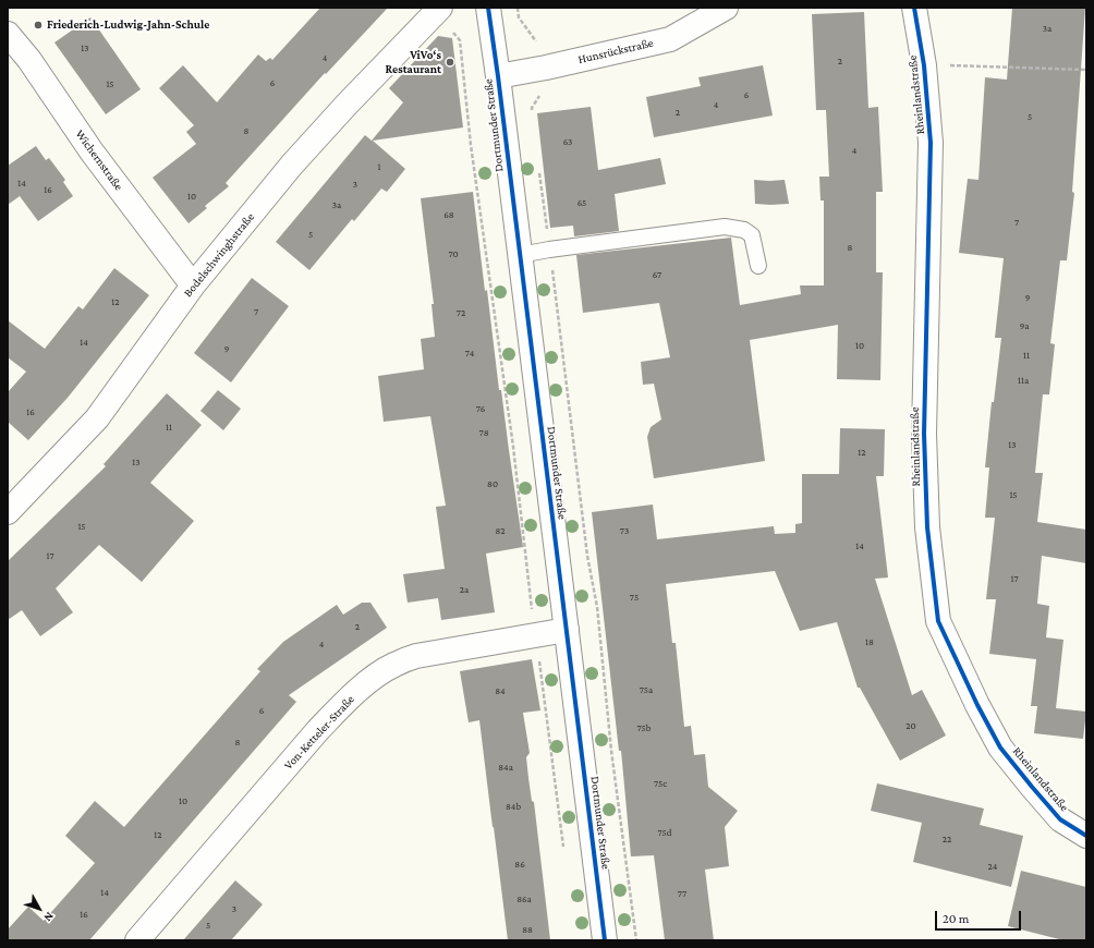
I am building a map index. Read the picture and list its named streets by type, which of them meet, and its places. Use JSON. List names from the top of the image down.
{
  "streets": {
    "street": [
      "Hunsrückstraße",
      "Rheinlandstraße",
      "Dortmunder Straße",
      "Wichernstraße",
      "Bodelschwinghstraße",
      "Von-Ketteler-Straße"
    ]
  },
  "crossings": [
    ["Hunsrückstraße", "Dortmunder Straße"],
    ["Dortmunder Straße", "Von-Ketteler-Straße"],
    ["Wichernstraße", "Bodelschwinghstraße"]
  ],
  "places": ["Friederich-Ludwig-Jahn-Schule", "ViVo‘s Restaurant"],
  "house_numbers": [
    "3a",
    "13",
    "4",
    "2",
    "6",
    "15",
    "6",
    "4",
    "2",
    "5",
    "8",
    "63",
    "4",
    "1",
    "14",
    "3",
    "16",
    "10",
    "65",
    "3a",
    "68",
    "7",
    "5",
    "8",
    "70",
    "67",
    "9",
    "12",
    "7",
    "72",
    "9a",
    "14",
    "10",
    "9",
    "74",
    "11",
    "11a",
    "76",
    "16",
    "11",
    "78",
    "13",
    "12",
    "13",
    "80",
    "15",
    "15",
    "82",
    "73",
    "14",
    "17",
    "17",
    "2a",
    "75",
    "2",
    "18",
    "4",
    "75a",
    "84",
    "6",
    "20",
    "75b",
    "8",
    "84a",
    "75c",
    "10",
    "84b",
    "75d",
    "12",
    "22",
    "86",
    "24",
    "14",
    "77",
    "86a",
    "3",
    "16",
    "5",
    "88"
  ],
  "scale_bar": "20 m",
  "north": "bottom right"
}
